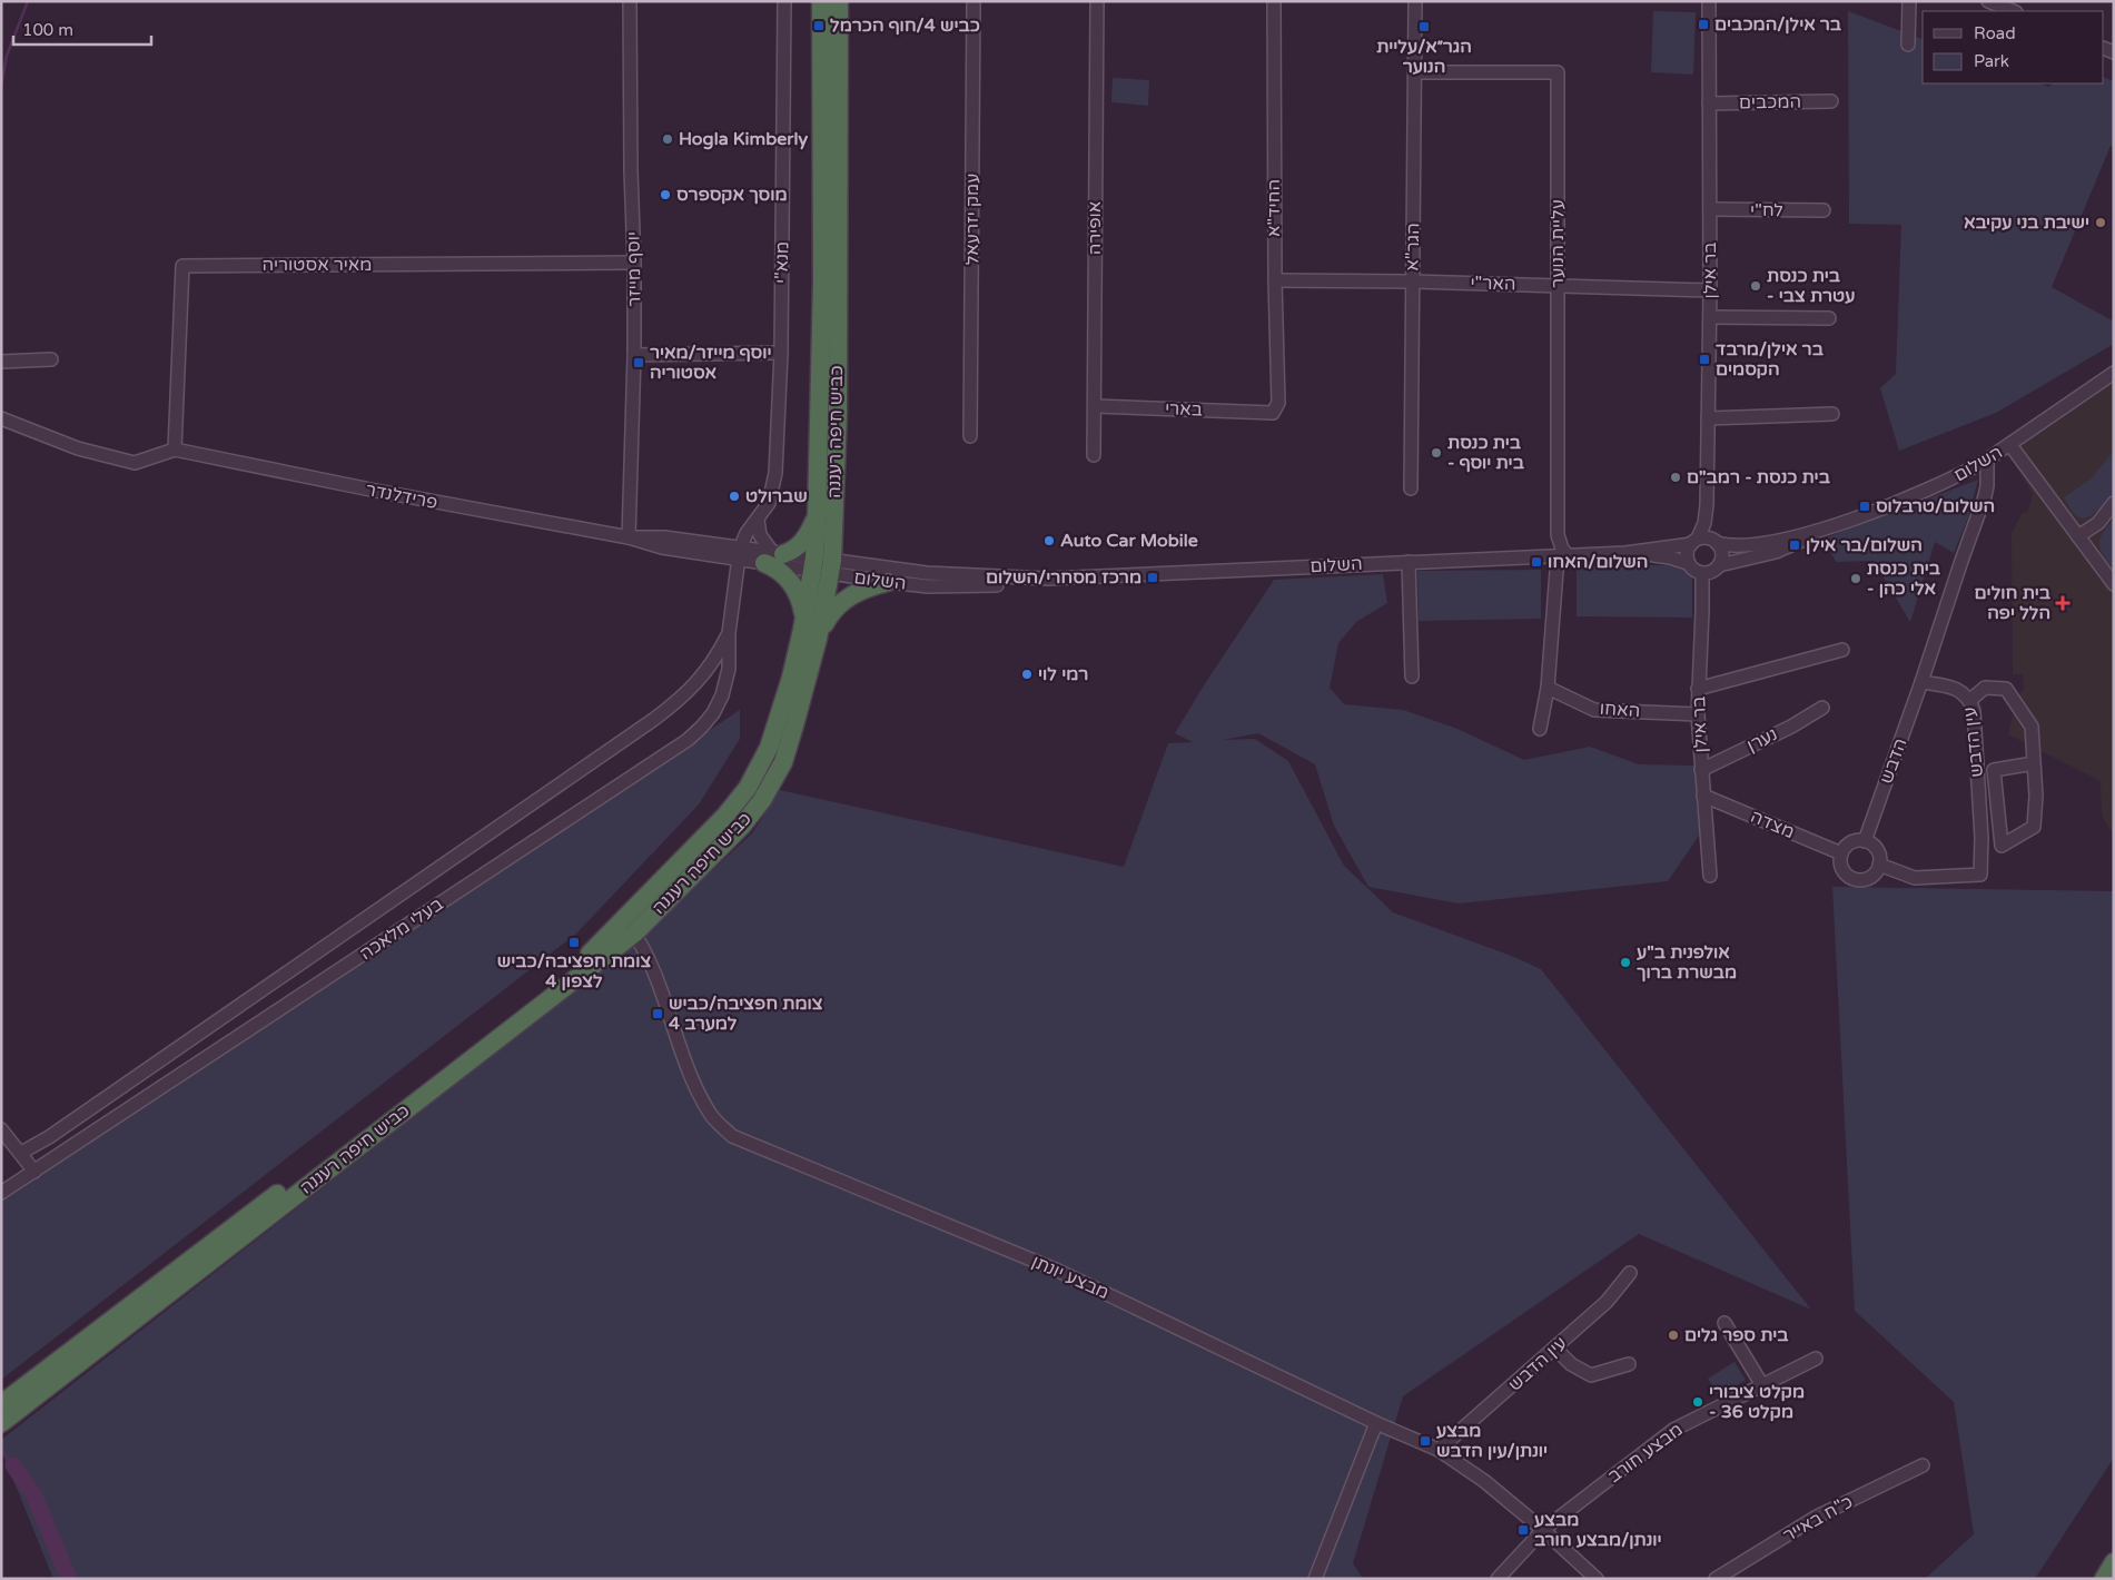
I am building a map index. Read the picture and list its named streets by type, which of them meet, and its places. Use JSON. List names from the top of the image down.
{
  "streets": {
    "highway": ["כביש חיפה רעננה"],
    "street": [
      "המכבים",
      "החיד\"א",
      "לח\"י",
      "עמק יזרעאל",
      "אופירה",
      "עליית הנוער",
      "הגר\"א",
      "מנא\"י",
      "מאיר אסטוריה",
      "יוסף מייזר",
      "בר אילן",
      "האר\"י",
      "בארי",
      "השלום",
      "פרידלנדר",
      "האחו",
      "נערן",
      "עין הדבש",
      "הדבש",
      "מצדה",
      "בעלי מלאכה",
      "מבצע יונתן",
      "מבצע חורב",
      "כ\"ח באייר"
    ]
  },
  "crossings": [
    ["המכבים", "בר אילן"],
    ["החיד\"א", "האר\"י"],
    ["החיד\"א", "בארי"],
    ["לח\"י", "בר אילן"],
    ["אופירה", "בארי"],
    ["עליית הנוער", "הגר\"א"],
    ["עליית הנוער", "האר\"י"],
    ["עליית הנוער", "השלום"],
    ["הגר\"א", "האר\"י"],
    ["מנא\"י", "פרידלנדר"],
    ["מנא\"י", "בעלי מלאכה"],
    ["מאיר אסטוריה", "יוסף מייזר"],
    ["מאיר אסטוריה", "פרידלנדר"],
    ["יוסף מייזר", "פרידלנדר"],
    ["בר אילן", "האר\"י"],
    ["בר אילן", "השלום"],
    ["בר אילן", "האחו"],
    ["בר אילן", "נערן"],
    ["בר אילן", "מצדה"],
    ["כביש חיפה רעננה", "השלום"],
    ["כביש חיפה רעננה", "פרידלנדר"],
    ["כביש חיפה רעננה", "מבצע יונתן"],
    ["השלום", "פרידלנדר"],
    ["פרידלנדר", "בעלי מלאכה"],
    ["עין הדבש", "הדבש"],
    ["עין הדבש", "מצדה"],
    ["עין הדבש", "מבצע יונתן"],
    ["הדבש", "מצדה"],
    ["מבצע יונתן", "מבצע חורב"]
  ],
  "places": {
    "transit": [
      "בר אילן/המכבים",
      "כביש 4/חוף הכרמל",
      "הגר״א/עליית הנוער",
      "בר אילן/מרבד הקסמים",
      "יוסף מייזר/מאיר אסטוריה",
      "השלום/טרבלוס",
      "השלום/בר אילן",
      "השלום/האחו",
      "מרכז מסחרי/השלום",
      "צומת חפציבה/כביש 4 לצפון",
      "צומת חפציבה/כביש 4 למערב",
      "מבצע יונתן/עין הדבש",
      "מבצע יונתן/מבצע חורב"
    ],
    "other": [
      "Hogla Kimberly",
      "מוסך אקספרס",
      "ישיבת בני עקיבא",
      "בית כנסת - עטרת צבי",
      "בית כנסת - בית יוסף",
      "בית כנסת - רמב\"ם",
      "שברולט",
      "Auto Car Mobile",
      "בית כנסת - אלי כהן",
      "רמי לוי",
      "אולפנית ב\"ע מבשרת ברוך",
      "בית ספר גלים",
      "מקלט ציבורי - מקלט 36"
    ],
    "health": ["בית חולים הלל יפה"]
  },
  "legend": ["Road", "Park"],
  "scale_bar": "100 m"
}
